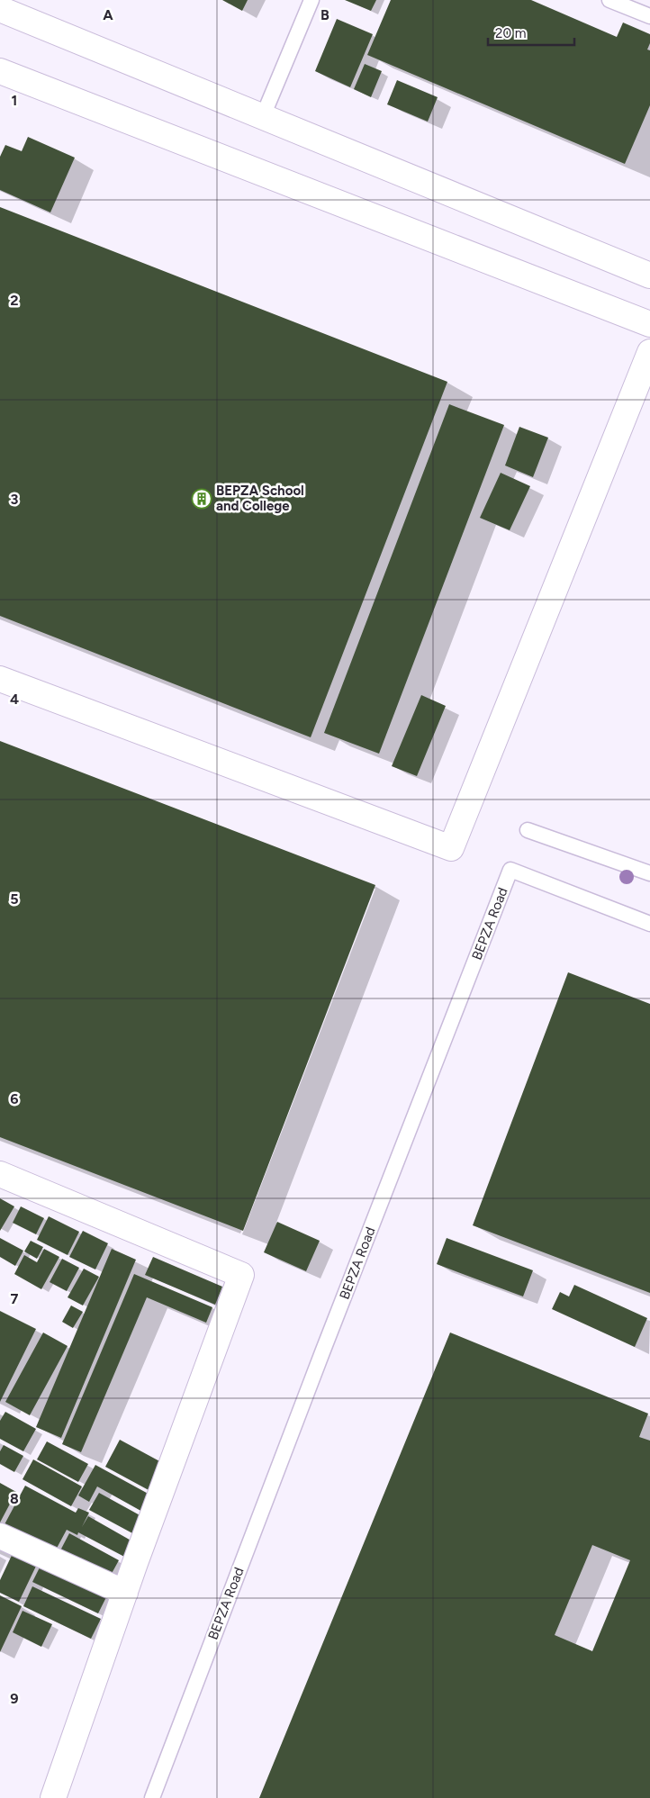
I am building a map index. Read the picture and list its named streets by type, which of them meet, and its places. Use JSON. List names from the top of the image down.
{
  "streets": {
    "lane": ["BEPZA Road"]
  },
  "places": {
    "building": ["BEPZA School and College"]
  },
  "scale_bar": "20 m",
  "grid": {
    "columns": ["A", "B"],
    "rows": [
      "1",
      "2",
      "3",
      "4",
      "5",
      "6",
      "7",
      "8",
      "9"
    ]
  }
}
